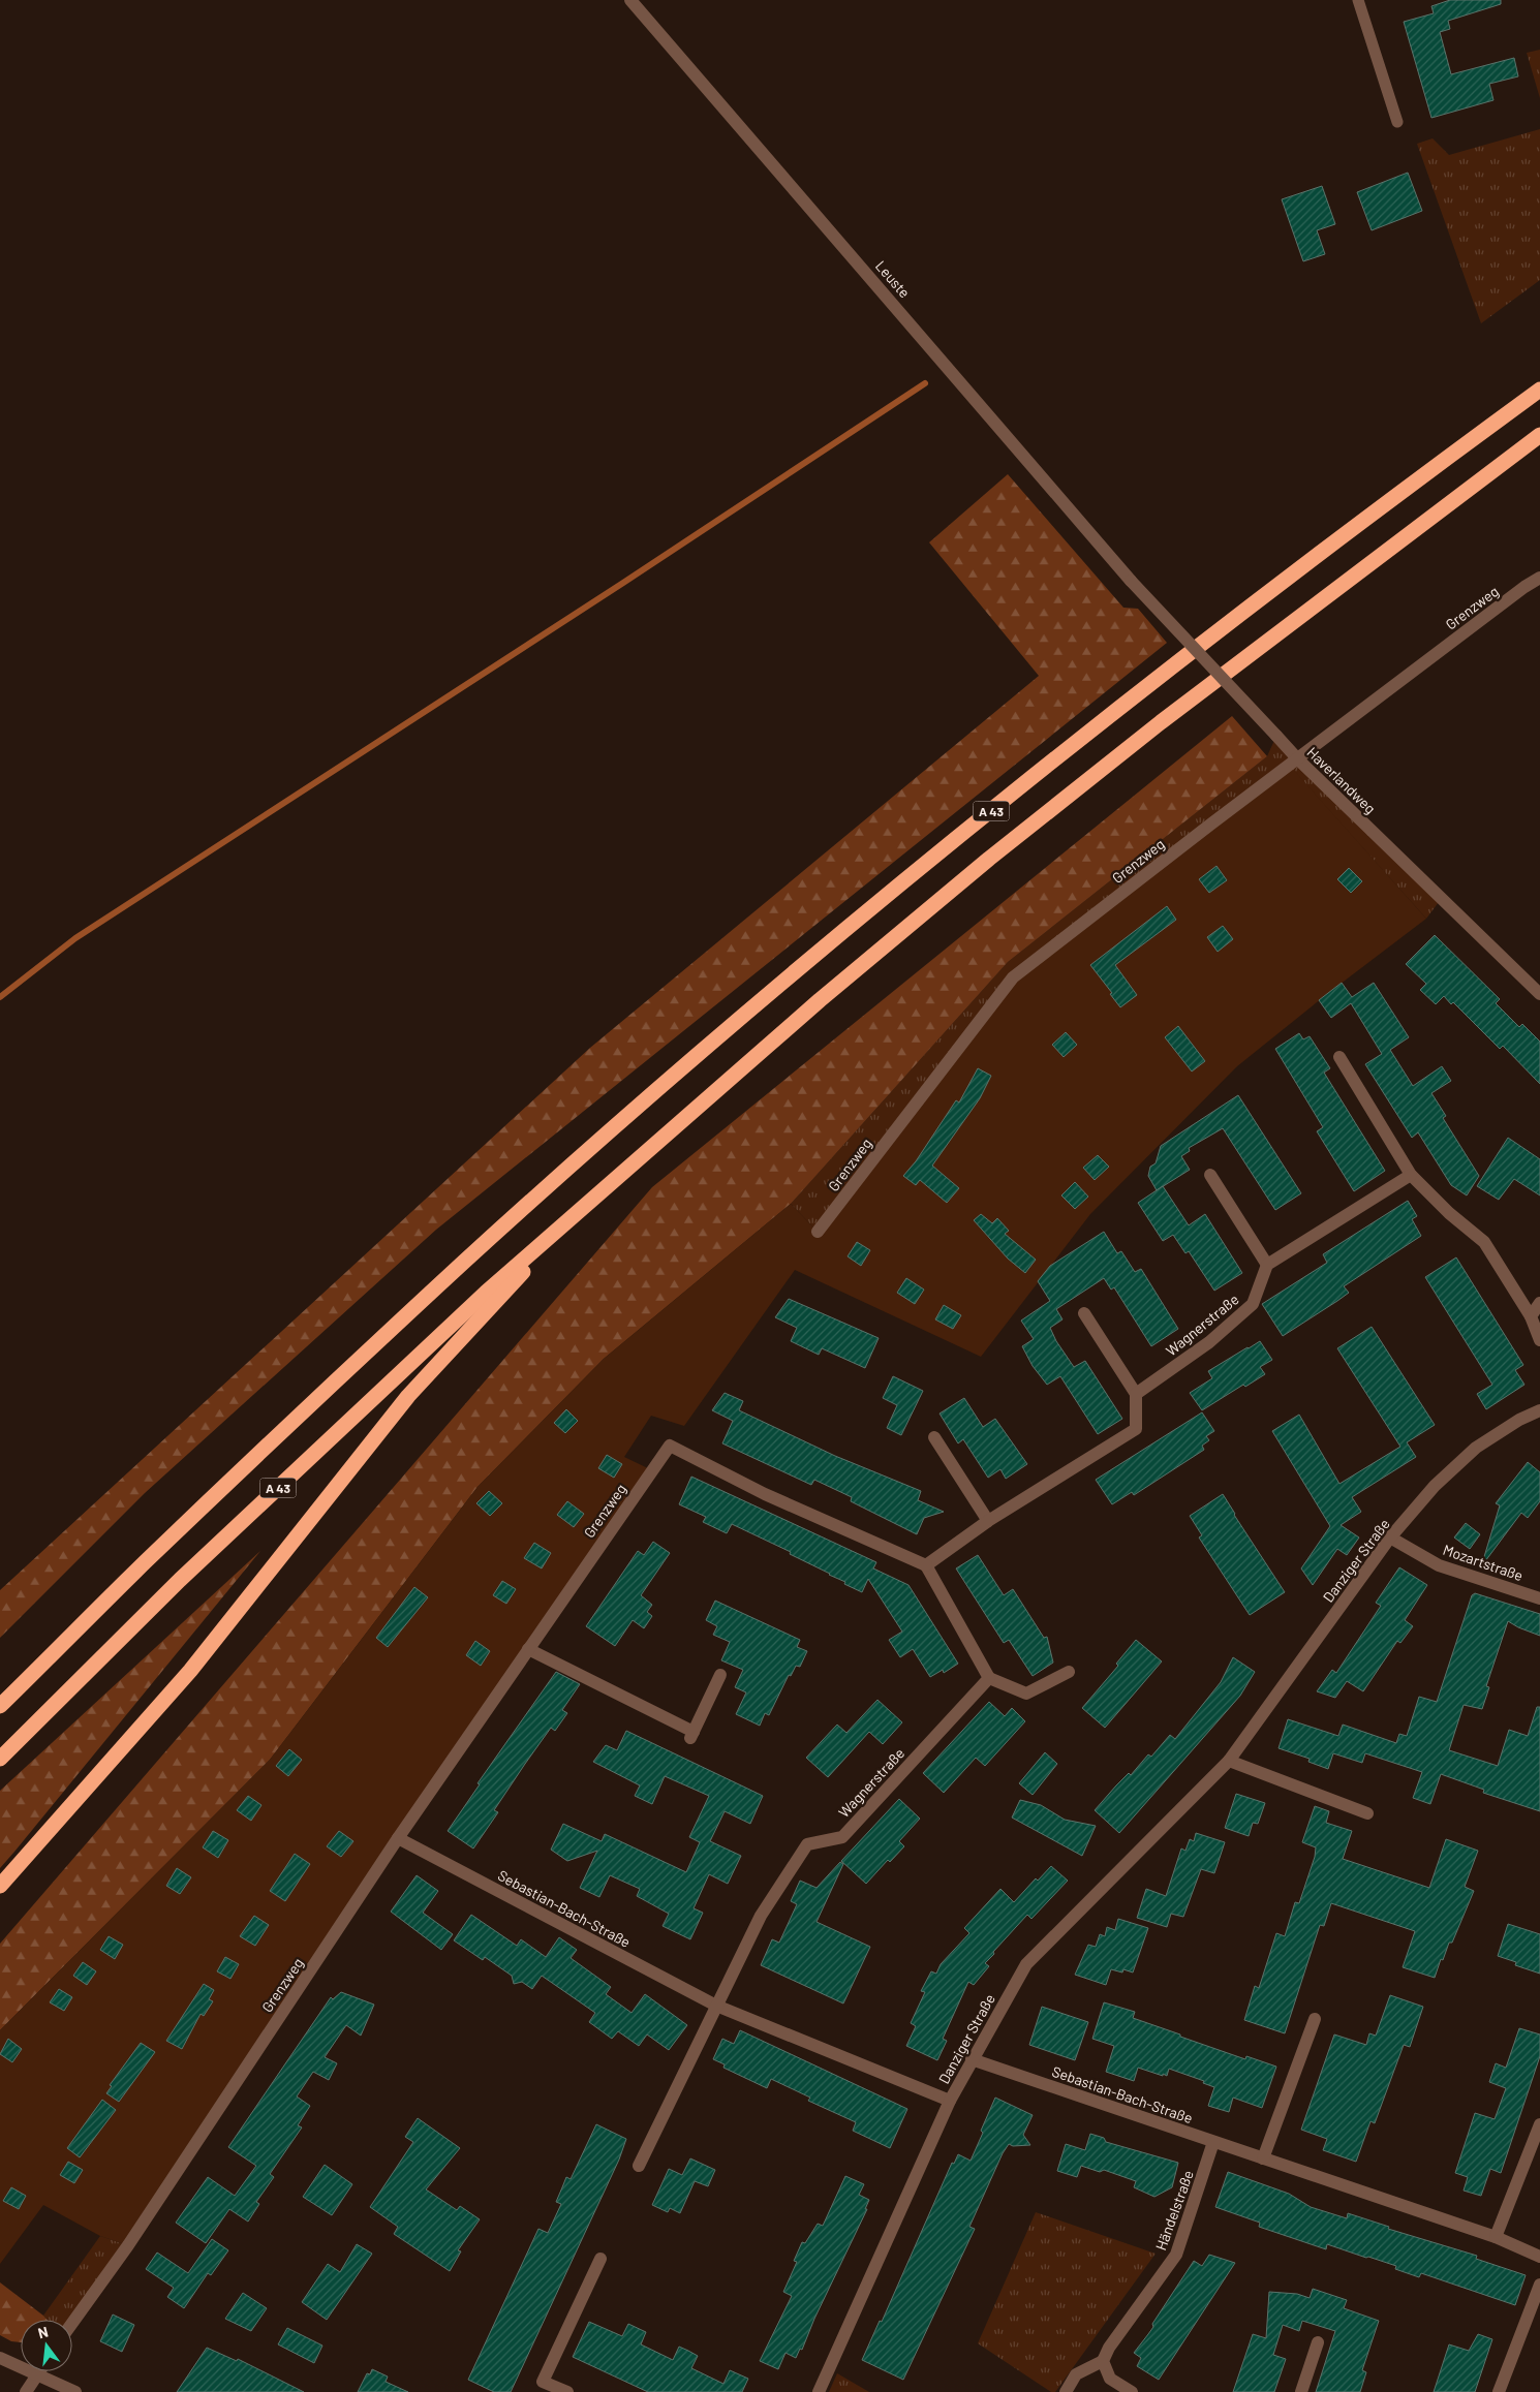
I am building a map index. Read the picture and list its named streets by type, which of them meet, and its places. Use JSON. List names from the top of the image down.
{
  "streets": {
    "highway": ["A 43"],
    "street": [
      "Leuste",
      "Grenzweg",
      "Haverlandweg",
      "Wagnerstraße",
      "Danziger Straße",
      "Mozartstraße",
      "Sebastian-Bach-Straße",
      "Händelstraße"
    ]
  },
  "crossings": [
    ["Leuste", "Haverlandweg"],
    ["Grenzweg", "Haverlandweg"],
    ["Grenzweg", "Sebastian-Bach-Straße"],
    ["Wagnerstraße", "Sebastian-Bach-Straße"],
    ["Danziger Straße", "Mozartstraße"],
    ["Danziger Straße", "Sebastian-Bach-Straße"],
    ["Sebastian-Bach-Straße", "Händelstraße"]
  ],
  "north": "top"
}
